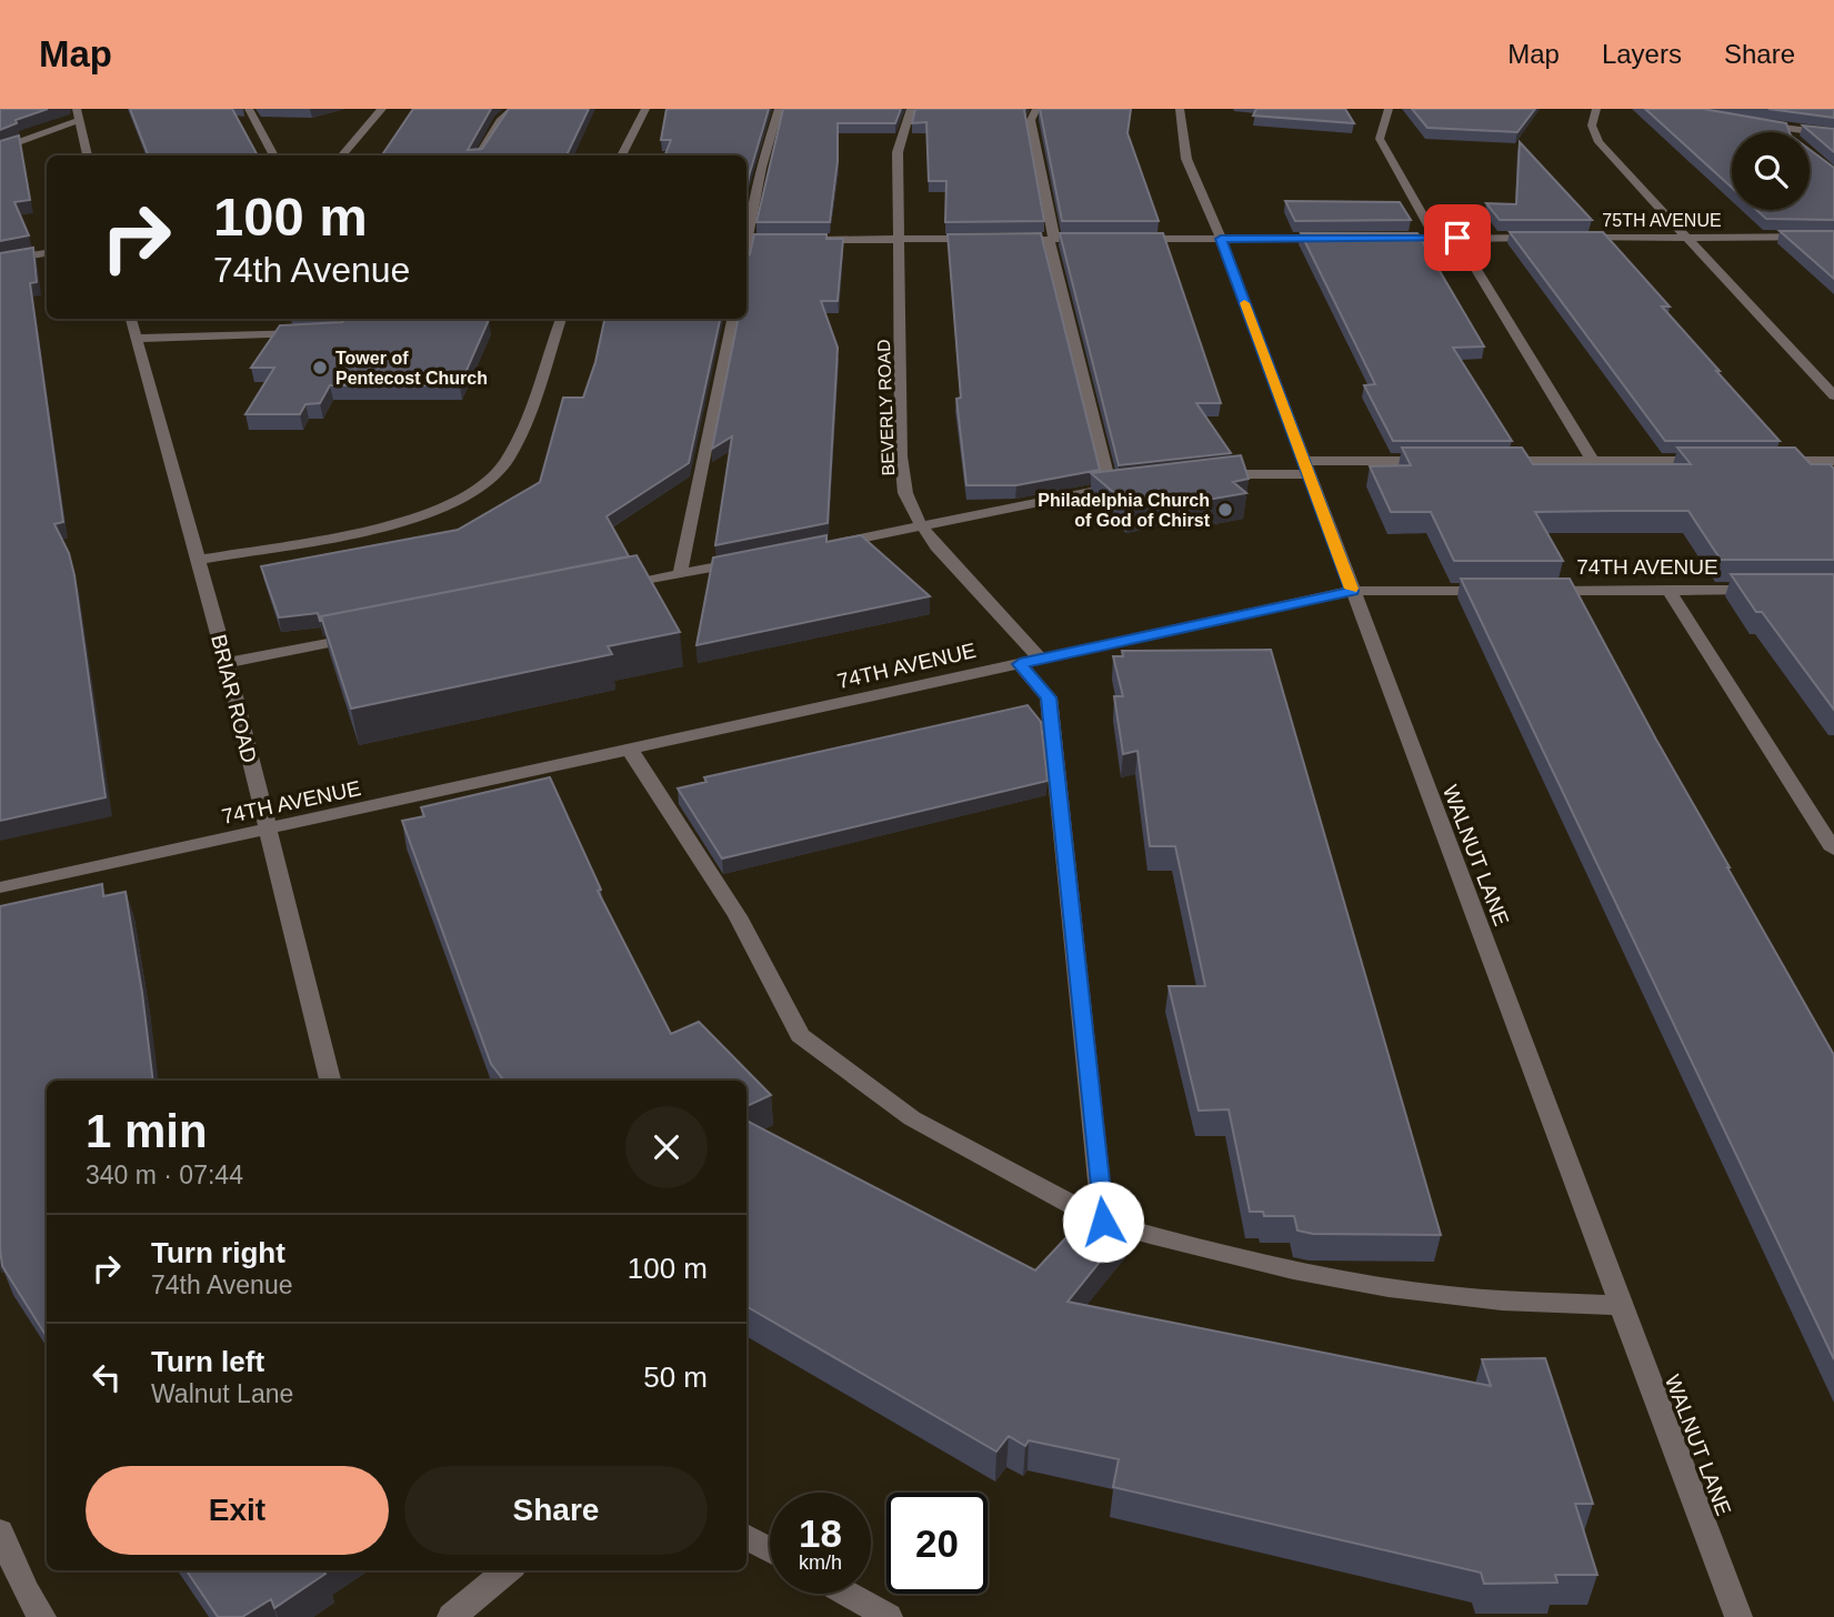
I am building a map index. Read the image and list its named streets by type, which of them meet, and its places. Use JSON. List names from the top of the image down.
{
  "streets": {
    "street": [
      "75TH AVENUE",
      "BEVERLY ROAD",
      "74TH AVENUE",
      "BRIAR ROAD",
      "WALNUT LANE"
    ]
  },
  "crossings": [
    ["BEVERLY ROAD", "74TH AVENUE"],
    ["74TH AVENUE", "BRIAR ROAD"],
    ["74TH AVENUE", "WALNUT LANE"]
  ],
  "places": ["Tower of Pentecost Church", "Philadelphia Church of God of Chirst"],
  "page": {
    "header": "Map",
    "nav": ["Map", "Layers", "Share"],
    "turn": ["100 m", "74th Avenue"],
    "heading": ["1 min", "340 m · 07:44"],
    "list": [
      {
        "name": "Turn right",
        "note": "74th Avenue",
        "value": "100 m"
      },
      {
        "name": "Turn left",
        "note": "Walnut Lane",
        "value": "50 m"
      }
    ],
    "buttons": ["Exit", "Share"],
    "speed": "18 km/h",
    "limit": "20"
  }
}
